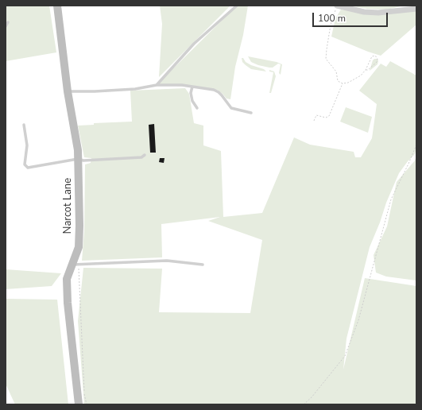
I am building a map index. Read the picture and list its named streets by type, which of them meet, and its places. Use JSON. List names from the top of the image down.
{
  "streets": {
    "street": ["Narcot Lane"]
  },
  "scale_bar": "100 m"
}
